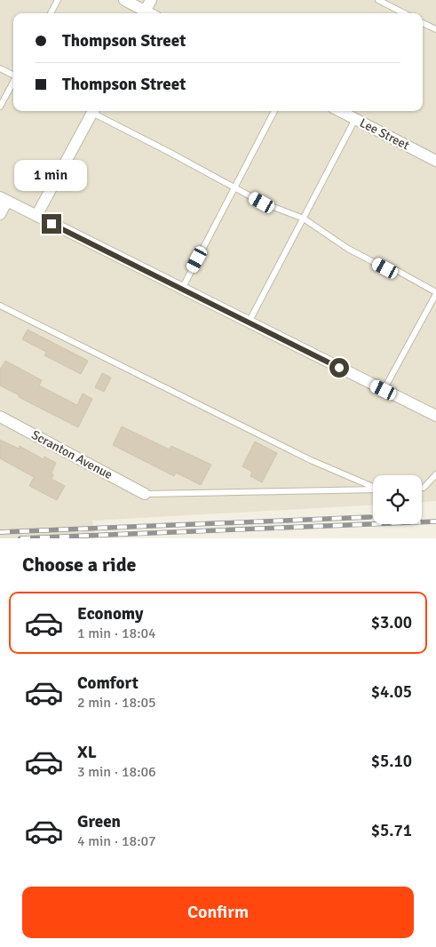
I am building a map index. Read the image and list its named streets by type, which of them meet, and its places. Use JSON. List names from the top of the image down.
{
  "streets": {
    "street": ["Lee Street", "Scranton Avenue"]
  },
  "page": {
    "banner": ["Thompson Street", "Thompson Street"],
    "bubble": "1 min",
    "heading": "Choose a ride",
    "list": [
      {
        "name": "Economy",
        "note": "1 min · 18:04",
        "value": "$3.00"
      },
      {
        "name": "Comfort",
        "note": "2 min · 18:05",
        "value": "$4.05"
      },
      {
        "name": "XL",
        "note": "3 min · 18:06",
        "value": "$5.10"
      },
      {
        "name": "Green",
        "note": "4 min · 18:07",
        "value": "$5.71"
      }
    ],
    "buttons": "Confirm"
  }
}
